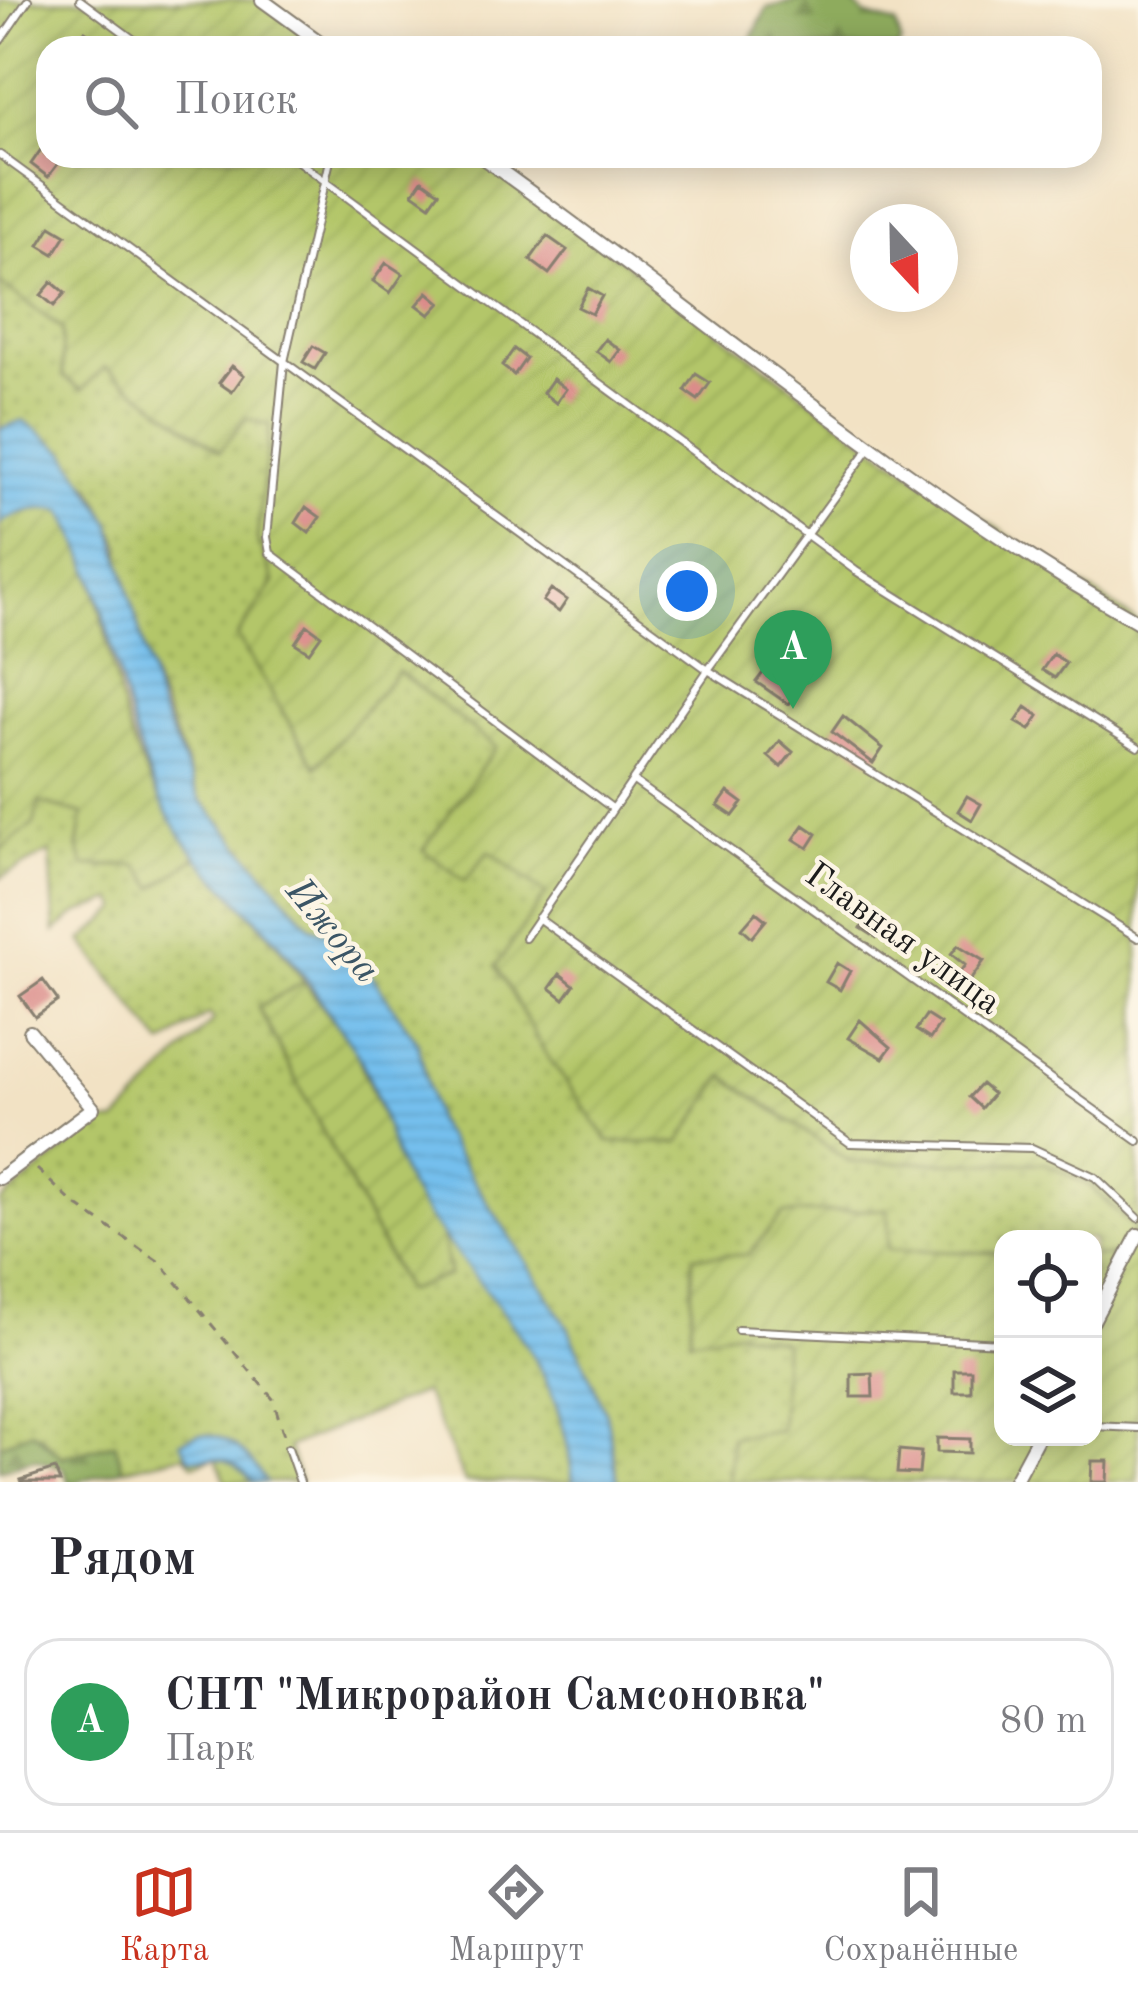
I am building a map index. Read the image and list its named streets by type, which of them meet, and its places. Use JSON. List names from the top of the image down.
{
  "streets": {
    "lane": ["Главная улица"]
  },
  "water": ["Ижора"],
  "north": "bottom",
  "page": {
    "search": "Поиск",
    "pins": "A",
    "heading": "Рядом",
    "list": [
      {
        "mark": "A",
        "name": "СНТ \"Микрорайон Самсоновка\"",
        "note": "Парк",
        "value": "80 m"
      }
    ],
    "nav": ["Карта", "Маршрут", "Сохранённые"]
  }
}
